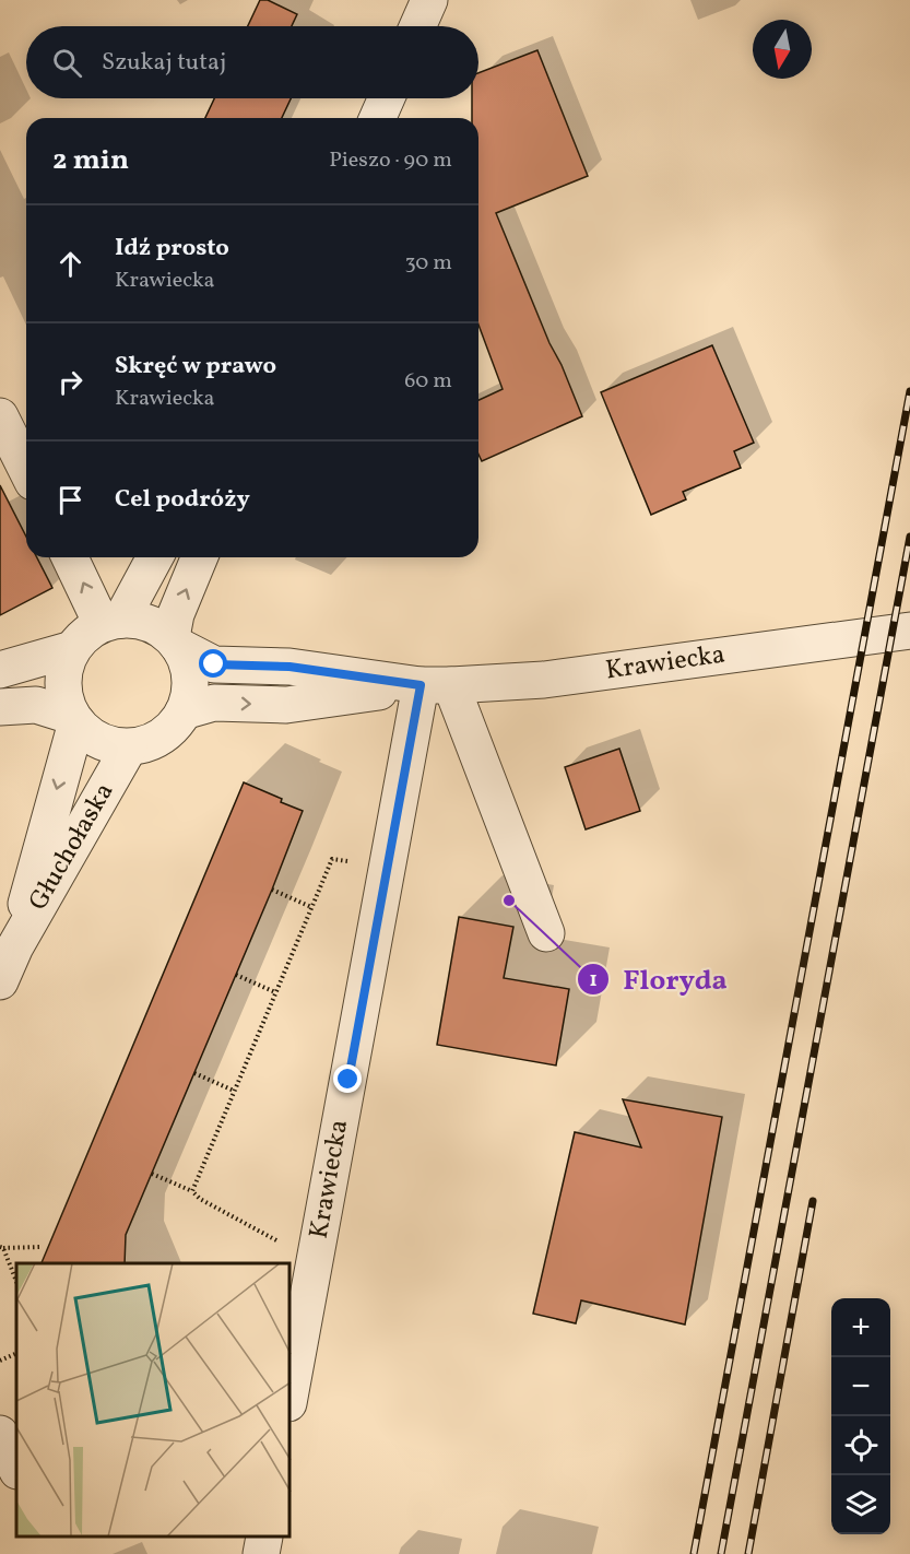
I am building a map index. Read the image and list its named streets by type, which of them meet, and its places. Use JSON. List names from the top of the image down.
{
  "streets": {
    "street": ["Krawiecka", "Głuchołaska"]
  },
  "crossings": [
    ["Krawiecka", "Głuchołaska"]
  ],
  "places": ["Floryda"],
  "north": "bottom",
  "page": {
    "search": "Szukaj tutaj",
    "heading": ["2 min", "Pieszo · 90 m"],
    "list": [
      ["Idź prosto", "Krawiecka", "30 m"],
      ["Skręć w prawo", "Krawiecka", "60 m"],
      "Cel podróży"
    ],
    "map_buttons": ["+", "−"]
  }
}
